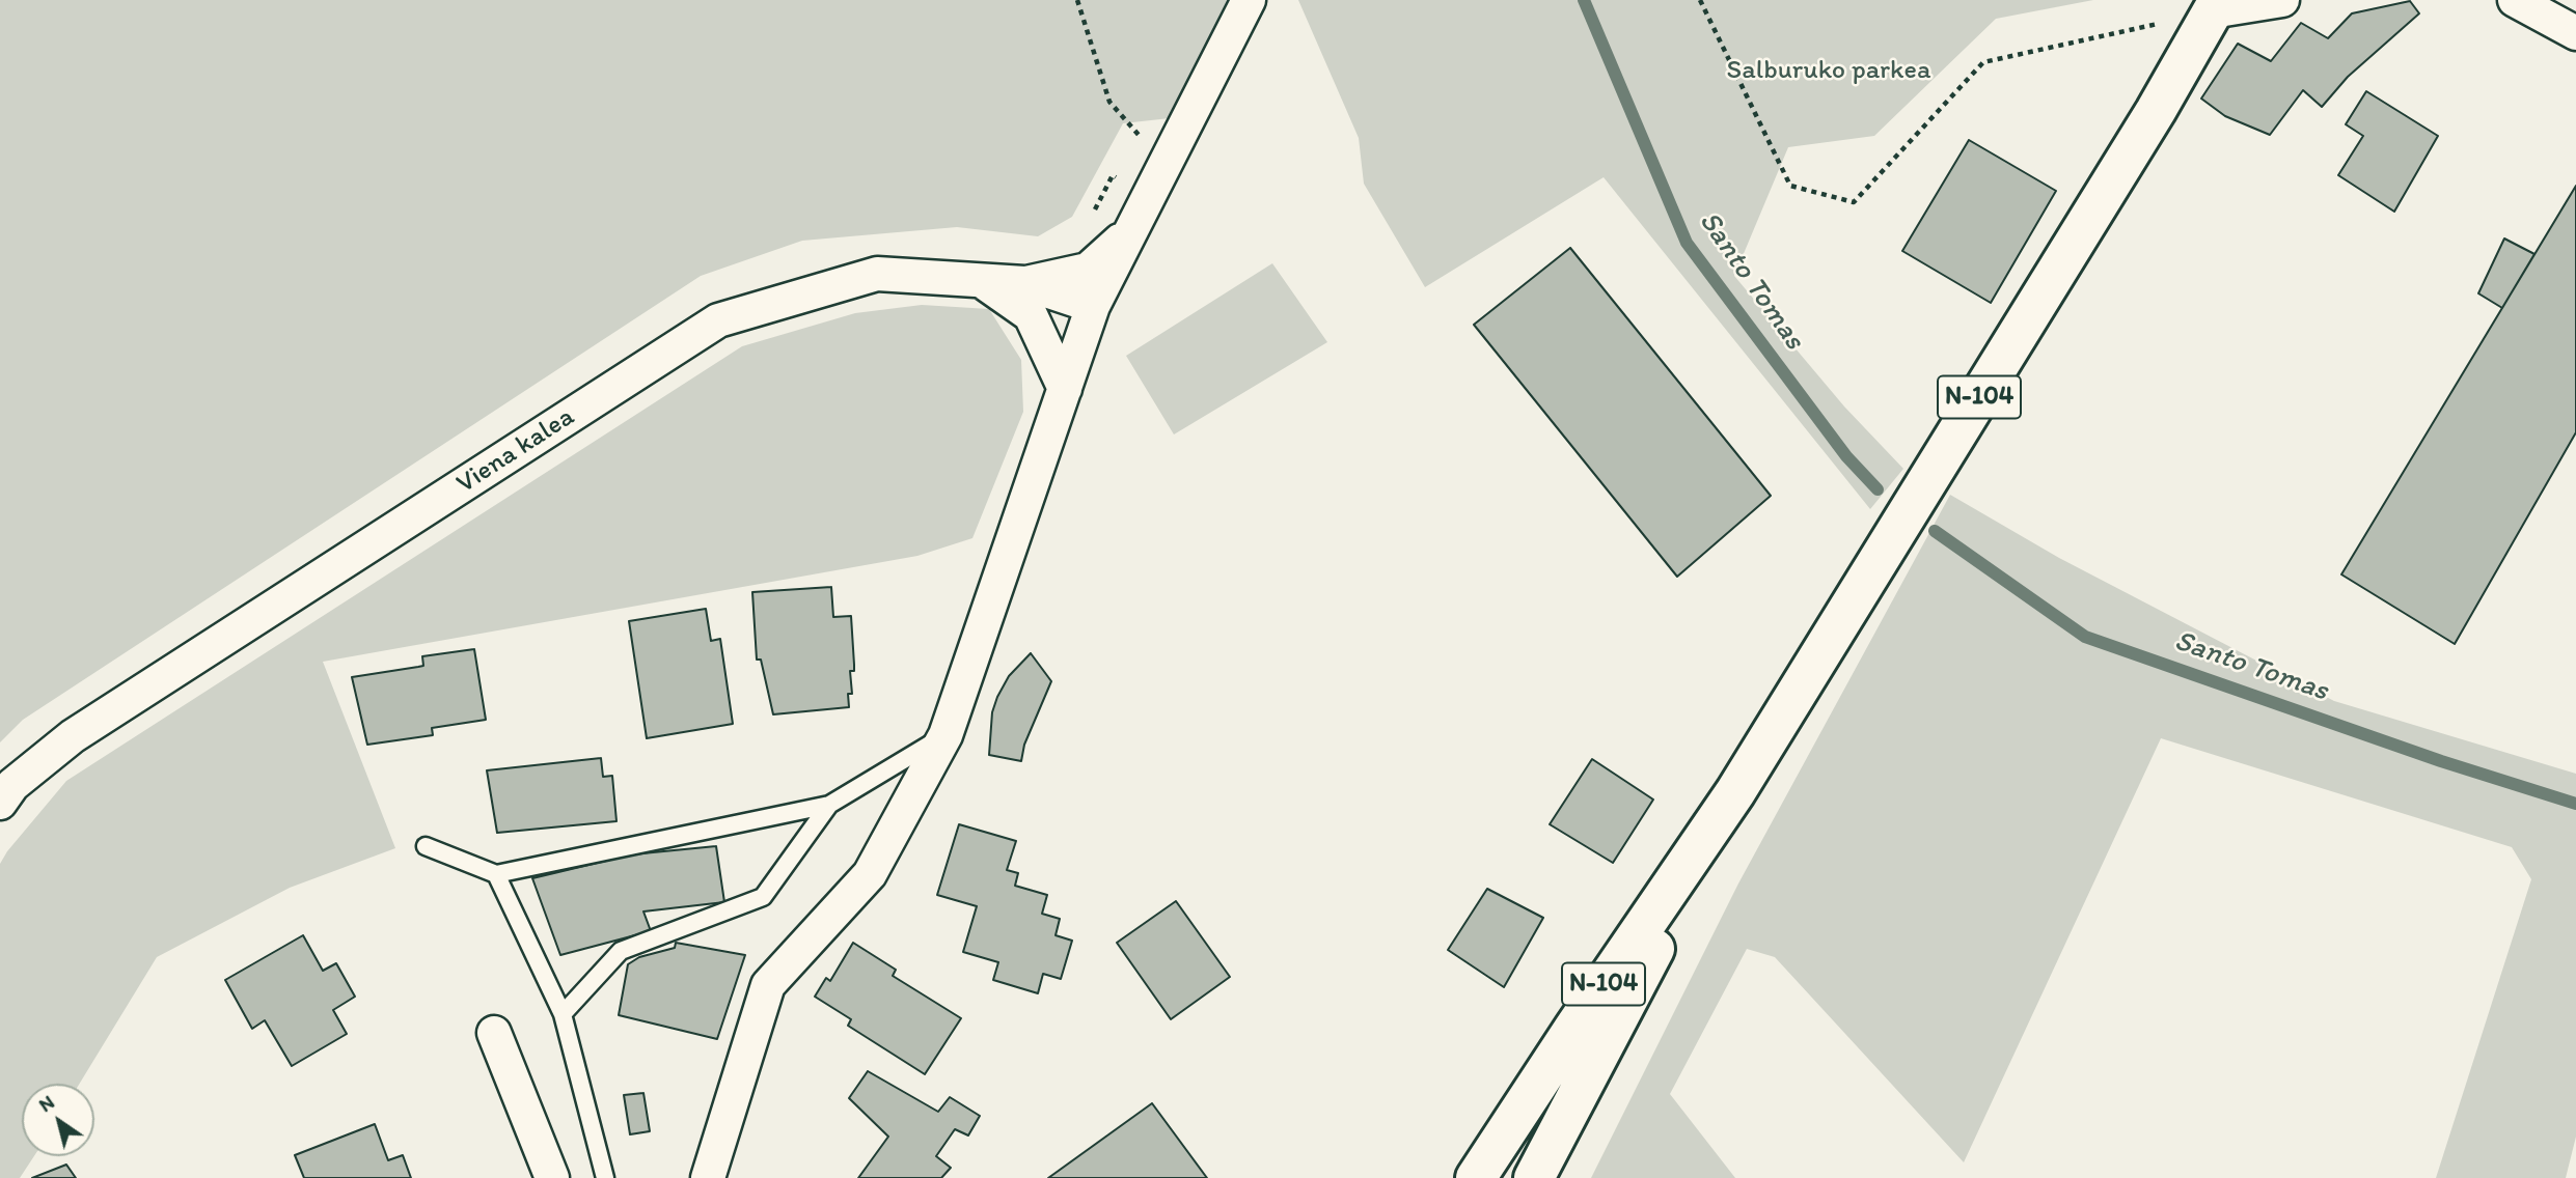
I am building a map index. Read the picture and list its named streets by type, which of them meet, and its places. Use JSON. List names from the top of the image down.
{
  "streets": {
    "main road": ["N-104"],
    "street": ["Viena kalea"]
  },
  "water": ["Santo Tomas"],
  "parks": ["Salburuko parkea"],
  "north": "top left"
}
